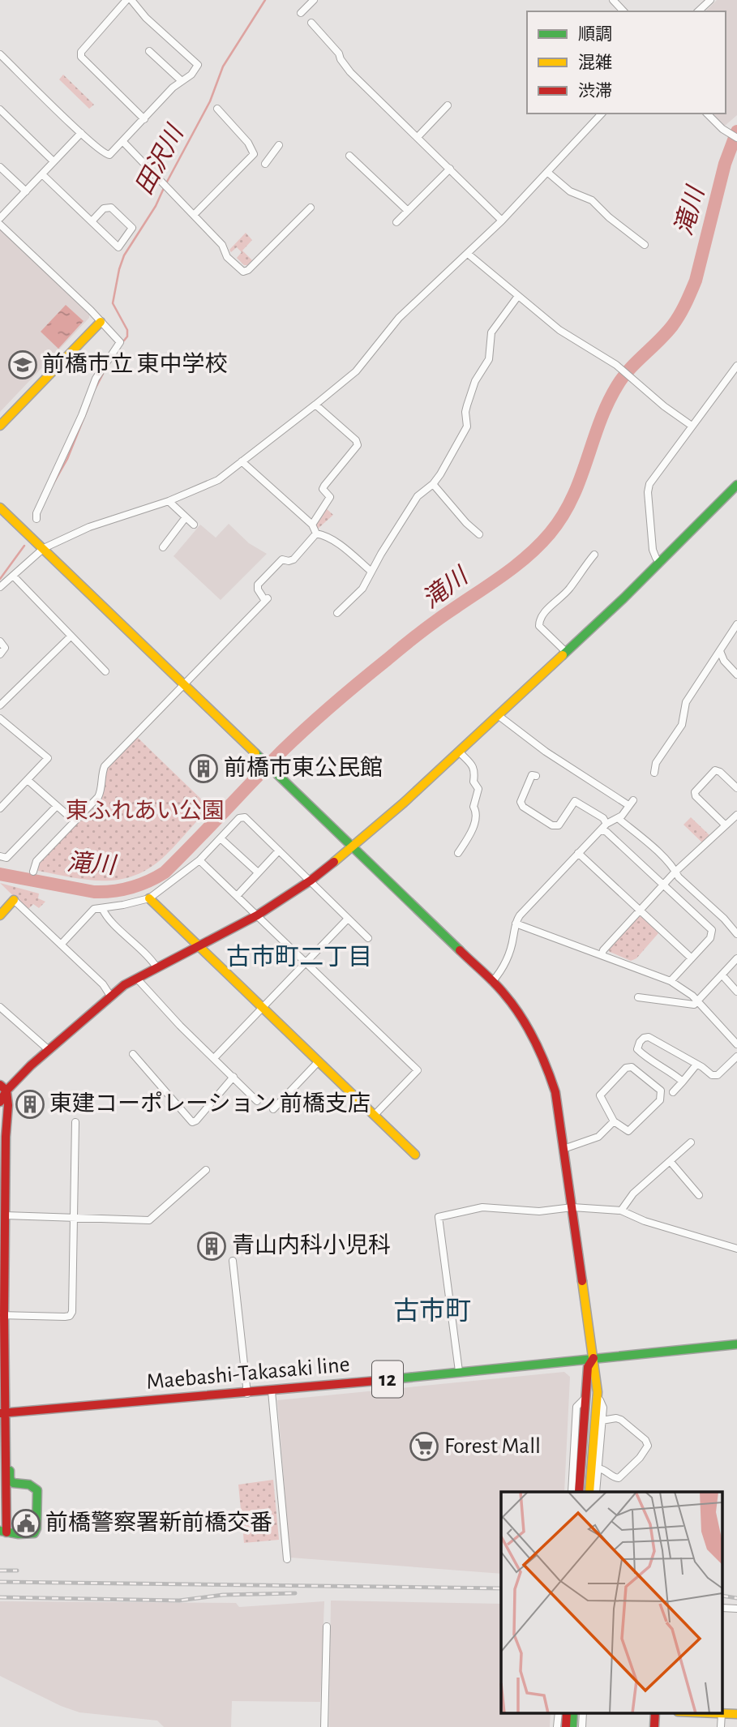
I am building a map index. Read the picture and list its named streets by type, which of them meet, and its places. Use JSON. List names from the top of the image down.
{
  "streets": {
    "street": ["Maebashi-Takasaki line", "12"]
  },
  "districts": ["古市町二丁目", "古市町"],
  "water": ["田沢川", "滝川"],
  "parks": ["東ふれあい公園"],
  "places": {
    "school or university": ["前橋市立 東中学校"],
    "building": ["前橋市東公民館", "東建コーポレーション 前橋支店", "青山内科小児科"],
    "supermarket": ["Forest Mall"],
    "public building": ["前橋警察署新前橋交番"]
  },
  "legend": ["順調", "混雑", "渋滞"]
}
